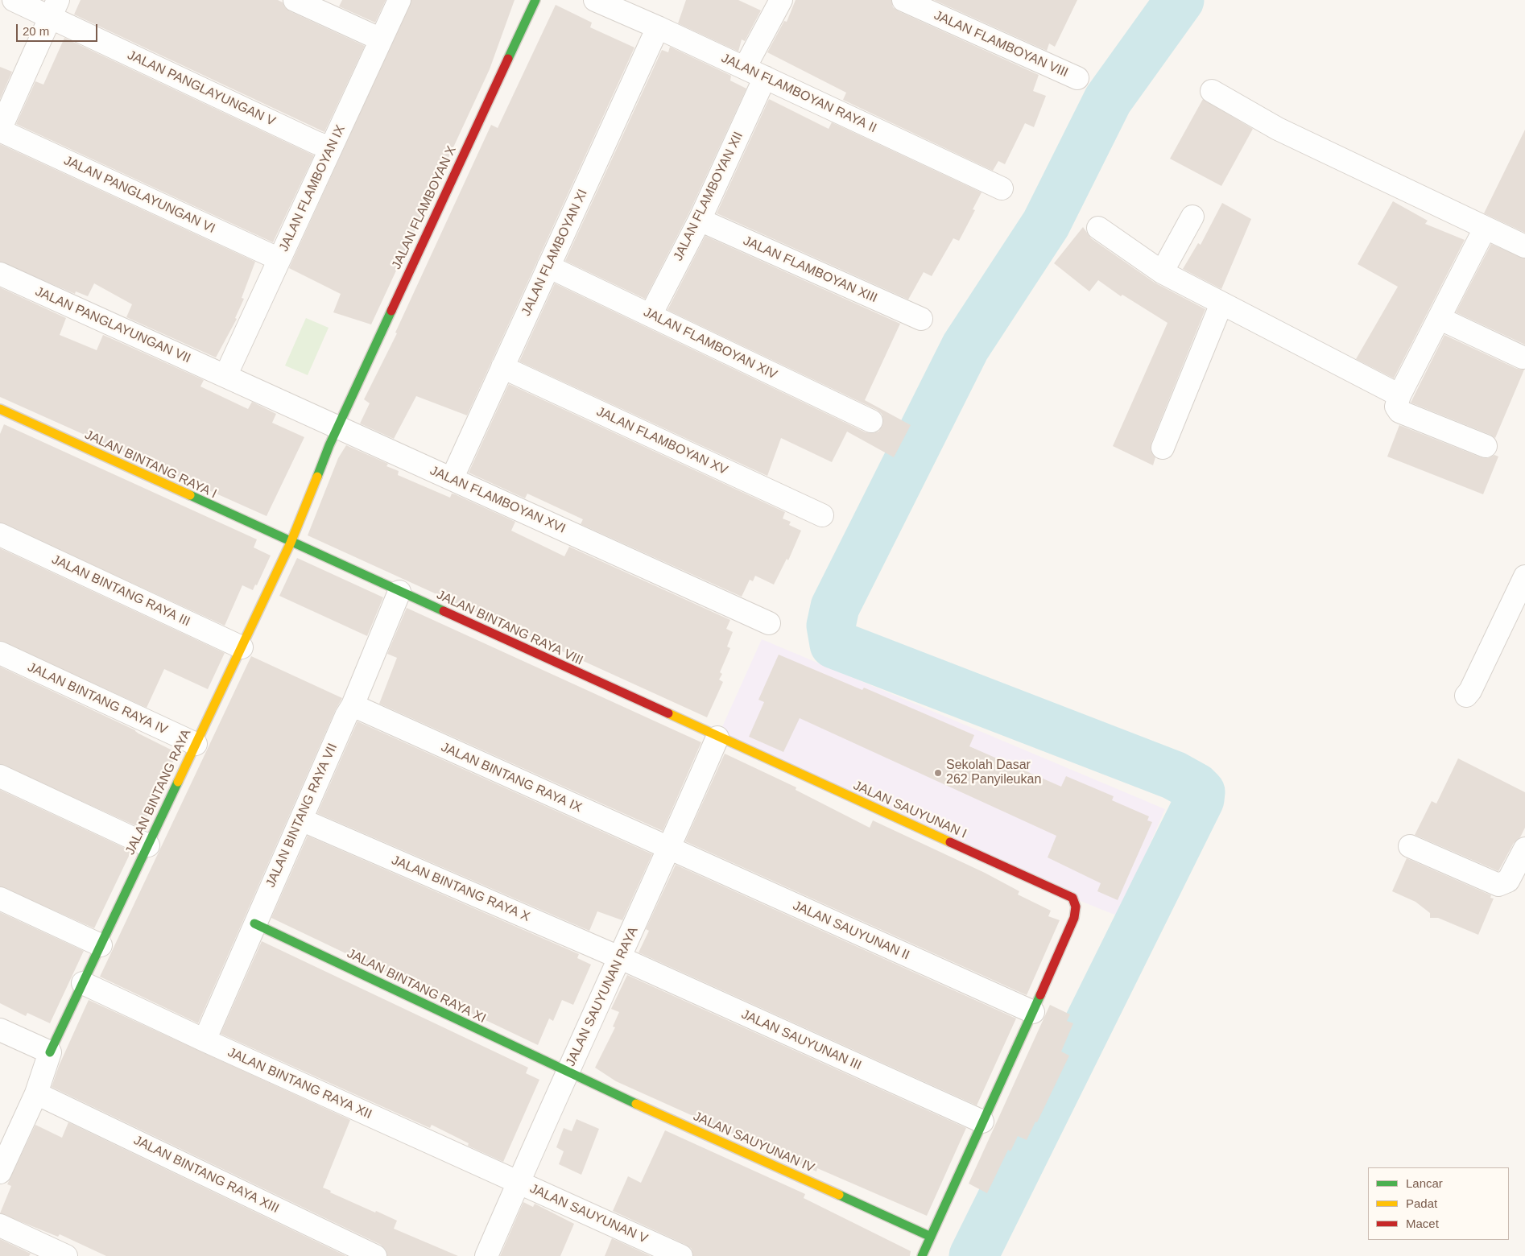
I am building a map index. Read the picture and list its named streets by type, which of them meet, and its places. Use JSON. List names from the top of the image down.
{
  "streets": {
    "street": [
      "JALAN FLAMBOYAN VIII",
      "JALAN PANGLAYUNGAN V",
      "JALAN FLAMBOYAN RAYA II",
      "JALAN FLAMBOYAN IX",
      "JALAN PANGLAYUNGAN VI",
      "JALAN FLAMBOYAN XII",
      "JALAN FLAMBOYAN X",
      "JALAN FLAMBOYAN XI",
      "JALAN FLAMBOYAN XIII",
      "JALAN PANGLAYUNGAN VII",
      "JALAN FLAMBOYAN XIV",
      "JALAN FLAMBOYAN XV",
      "JALAN BINTANG RAYA I",
      "JALAN FLAMBOYAN XVI",
      "JALAN BINTANG RAYA III",
      "JALAN BINTANG RAYA VIII",
      "JALAN BINTANG RAYA IV",
      "JALAN BINTANG RAYA IX",
      "JALAN BINTANG RAYA",
      "JALAN SAUYUNAN I",
      "JALAN BINTANG RAYA VII",
      "JALAN BINTANG RAYA X",
      "JALAN SAUYUNAN II",
      "JALAN BINTANG RAYA XI",
      "JALAN SAUYUNAN RAYA",
      "JALAN SAUYUNAN III",
      "JALAN BINTANG RAYA XII",
      "JALAN SAUYUNAN IV",
      "JALAN BINTANG RAYA XIII",
      "JALAN SAUYUNAN V"
    ]
  },
  "crossings": [
    ["JALAN PANGLAYUNGAN V", "JALAN FLAMBOYAN IX"],
    ["JALAN FLAMBOYAN RAYA II", "JALAN FLAMBOYAN XII"],
    ["JALAN FLAMBOYAN RAYA II", "JALAN FLAMBOYAN XI"],
    ["JALAN FLAMBOYAN IX", "JALAN PANGLAYUNGAN VI"],
    ["JALAN FLAMBOYAN IX", "JALAN PANGLAYUNGAN VII"],
    ["JALAN FLAMBOYAN IX", "JALAN FLAMBOYAN XVI"],
    ["JALAN FLAMBOYAN XII", "JALAN FLAMBOYAN XIII"],
    ["JALAN FLAMBOYAN XII", "JALAN FLAMBOYAN XIV"],
    ["JALAN FLAMBOYAN X", "JALAN BINTANG RAYA I"],
    ["JALAN FLAMBOYAN X", "JALAN FLAMBOYAN XVI"],
    ["JALAN FLAMBOYAN X", "JALAN BINTANG RAYA VIII"],
    ["JALAN FLAMBOYAN X", "JALAN BINTANG RAYA"],
    ["JALAN FLAMBOYAN XI", "JALAN FLAMBOYAN XIV"],
    ["JALAN FLAMBOYAN XI", "JALAN FLAMBOYAN XV"],
    ["JALAN FLAMBOYAN XI", "JALAN FLAMBOYAN XVI"],
    ["JALAN PANGLAYUNGAN VII", "JALAN FLAMBOYAN XVI"],
    ["JALAN BINTANG RAYA I", "JALAN BINTANG RAYA VIII"],
    ["JALAN BINTANG RAYA I", "JALAN BINTANG RAYA"],
    ["JALAN BINTANG RAYA III", "JALAN BINTANG RAYA"],
    ["JALAN BINTANG RAYA VIII", "JALAN BINTANG RAYA"],
    ["JALAN BINTANG RAYA VIII", "JALAN SAUYUNAN I"],
    ["JALAN BINTANG RAYA VIII", "JALAN BINTANG RAYA VII"],
    ["JALAN BINTANG RAYA VIII", "JALAN SAUYUNAN RAYA"],
    ["JALAN BINTANG RAYA IV", "JALAN BINTANG RAYA"],
    ["JALAN BINTANG RAYA IX", "JALAN BINTANG RAYA VII"],
    ["JALAN BINTANG RAYA IX", "JALAN SAUYUNAN II"],
    ["JALAN BINTANG RAYA IX", "JALAN SAUYUNAN RAYA"],
    ["JALAN BINTANG RAYA", "JALAN BINTANG RAYA XII"],
    ["JALAN SAUYUNAN I", "JALAN SAUYUNAN II"],
    ["JALAN SAUYUNAN I", "JALAN SAUYUNAN RAYA"],
    ["JALAN BINTANG RAYA VII", "JALAN BINTANG RAYA X"],
    ["JALAN BINTANG RAYA VII", "JALAN BINTANG RAYA XI"],
    ["JALAN BINTANG RAYA VII", "JALAN BINTANG RAYA XII"],
    ["JALAN BINTANG RAYA X", "JALAN SAUYUNAN RAYA"],
    ["JALAN BINTANG RAYA X", "JALAN SAUYUNAN III"],
    ["JALAN SAUYUNAN II", "JALAN SAUYUNAN RAYA"],
    ["JALAN BINTANG RAYA XI", "JALAN SAUYUNAN RAYA"],
    ["JALAN BINTANG RAYA XI", "JALAN SAUYUNAN IV"],
    ["JALAN SAUYUNAN RAYA", "JALAN SAUYUNAN III"],
    ["JALAN SAUYUNAN RAYA", "JALAN BINTANG RAYA XII"],
    ["JALAN SAUYUNAN RAYA", "JALAN SAUYUNAN IV"],
    ["JALAN SAUYUNAN RAYA", "JALAN SAUYUNAN V"],
    ["JALAN BINTANG RAYA XII", "JALAN SAUYUNAN V"]
  ],
  "places": ["Sekolah Dasar 262 Panyileukan"],
  "legend": ["Lancar", "Padat", "Macet"],
  "scale_bar": "20 m"
}
